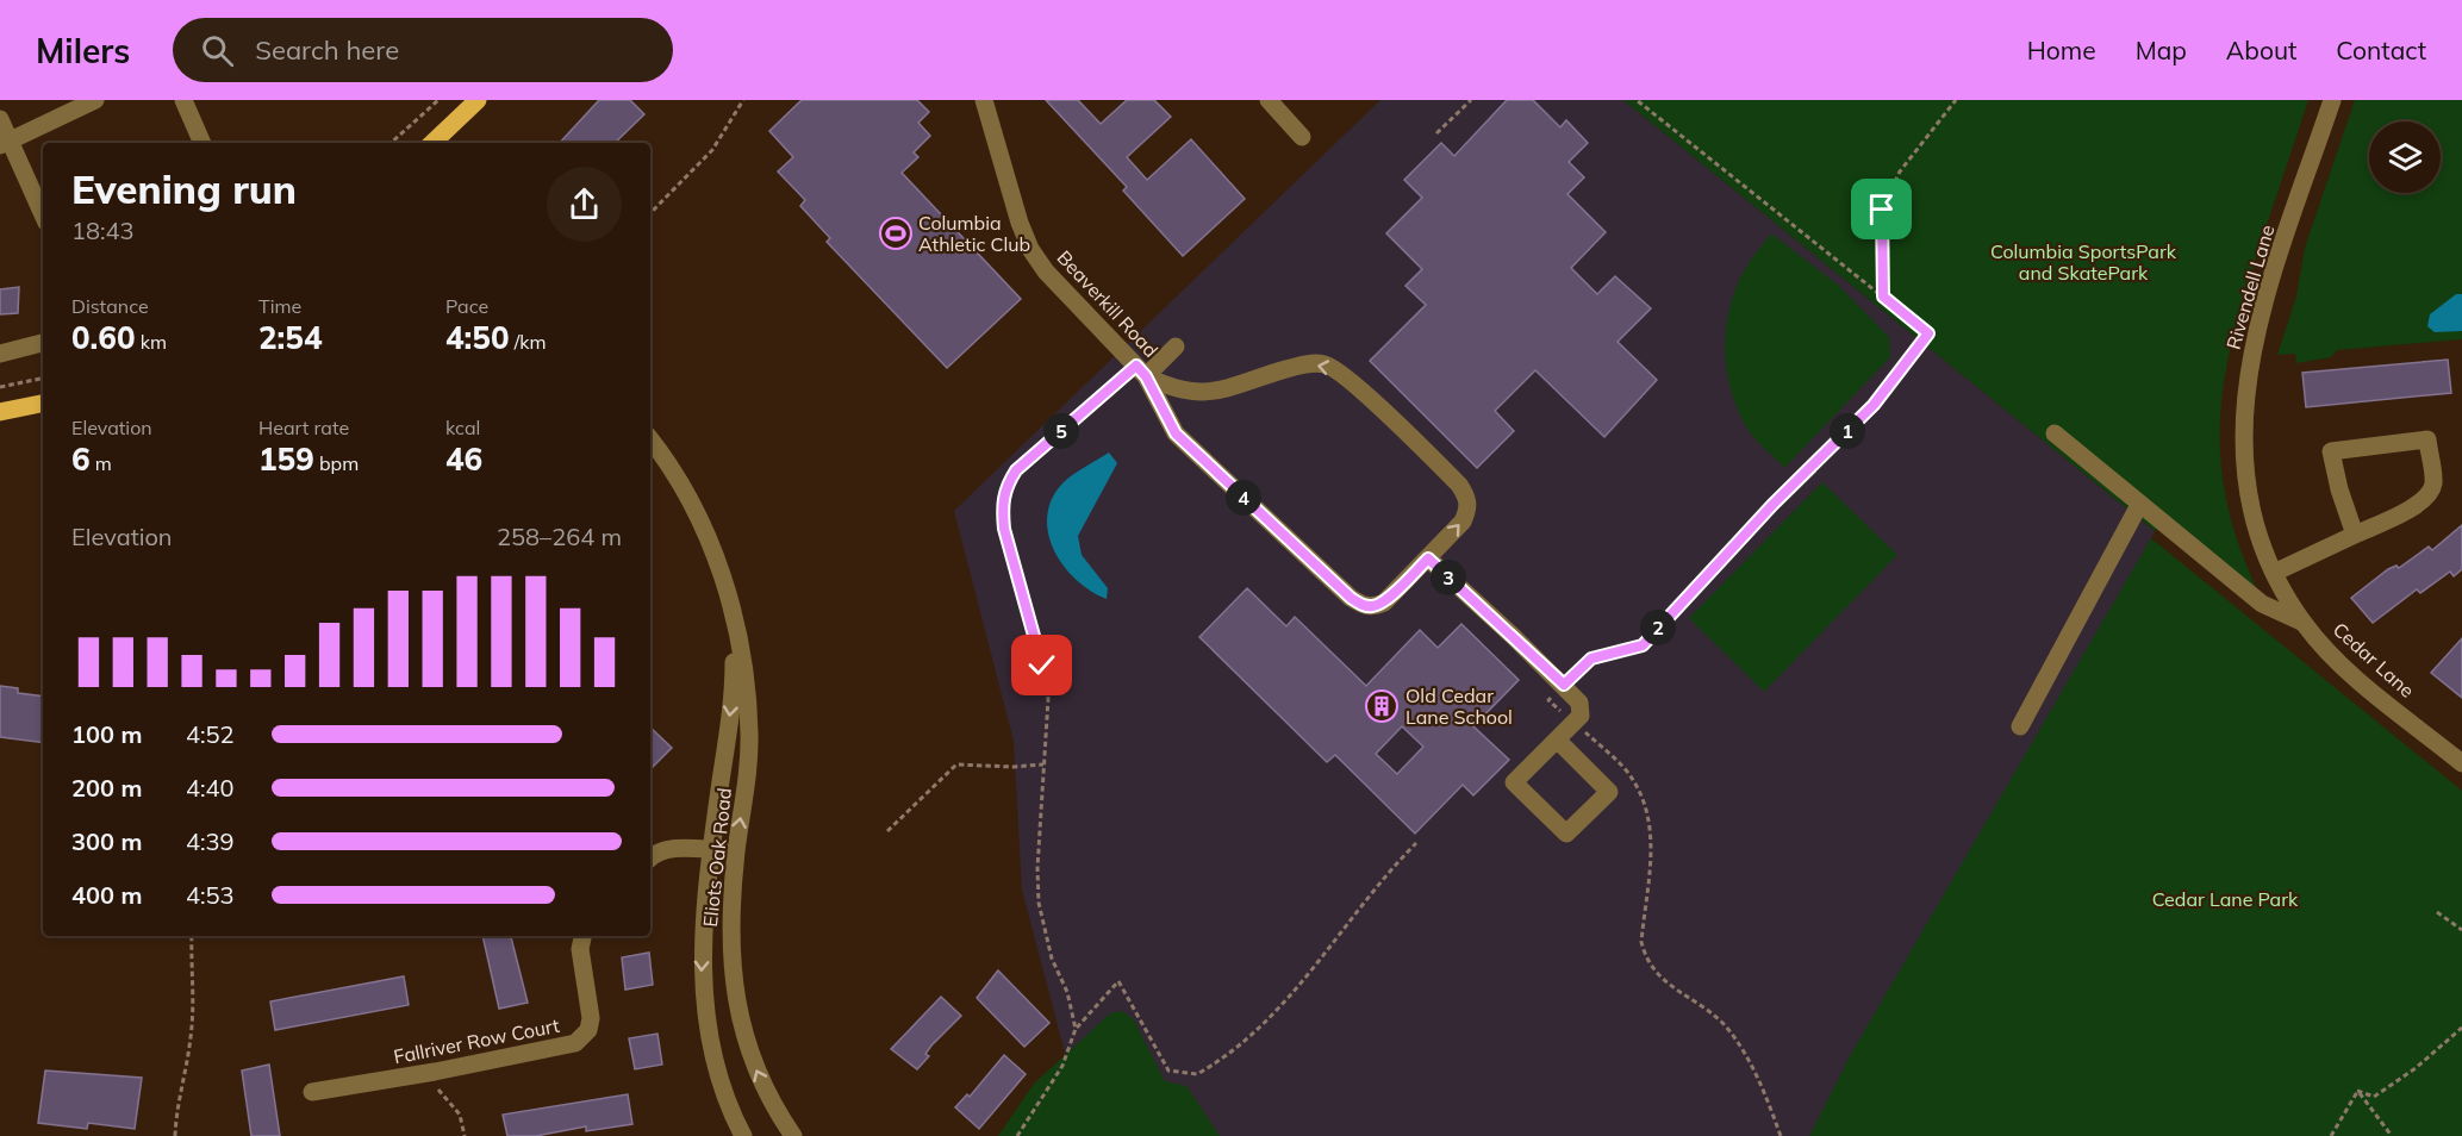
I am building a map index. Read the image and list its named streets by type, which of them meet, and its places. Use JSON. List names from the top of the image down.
{
  "streets": {
    "street": [
      "Rivendell Lane",
      "Beaverkill Road",
      "Cedar Lane",
      "Eliots Oak Road",
      "Fallriver Row Court"
    ]
  },
  "crossings": [
    ["Rivendell Lane", "Cedar Lane"]
  ],
  "parks": ["Columbia SportsPark and SkatePark", "Cedar Lane Park"],
  "places": {
    "sports": ["Columbia Athletic Club"],
    "building": ["Old Cedar Lane School"]
  },
  "page": {
    "header": "Milers",
    "search": "Search here",
    "nav": [
      "Home",
      "Map",
      "About",
      "Contact"
    ],
    "heading": ["Evening run", "18:43"],
    "stats": [
      ["Distance", "0.60 km"],
      ["Time", "2:54"],
      ["Pace", "4:50 /km"],
      ["Elevation", "6 m"],
      ["Heart rate", "159 bpm"],
      ["kcal", "46"]
    ],
    "pins": [
      "1",
      "5",
      "4",
      "3",
      "2"
    ],
    "chart": ["Elevation", "258–264 m"],
    "list": [
      {
        "name": "100 m",
        "note": "4:52"
      },
      {
        "name": "200 m",
        "note": "4:40"
      },
      {
        "name": "300 m",
        "note": "4:39"
      },
      {
        "name": "400 m",
        "note": "4:53"
      }
    ]
  }
}
